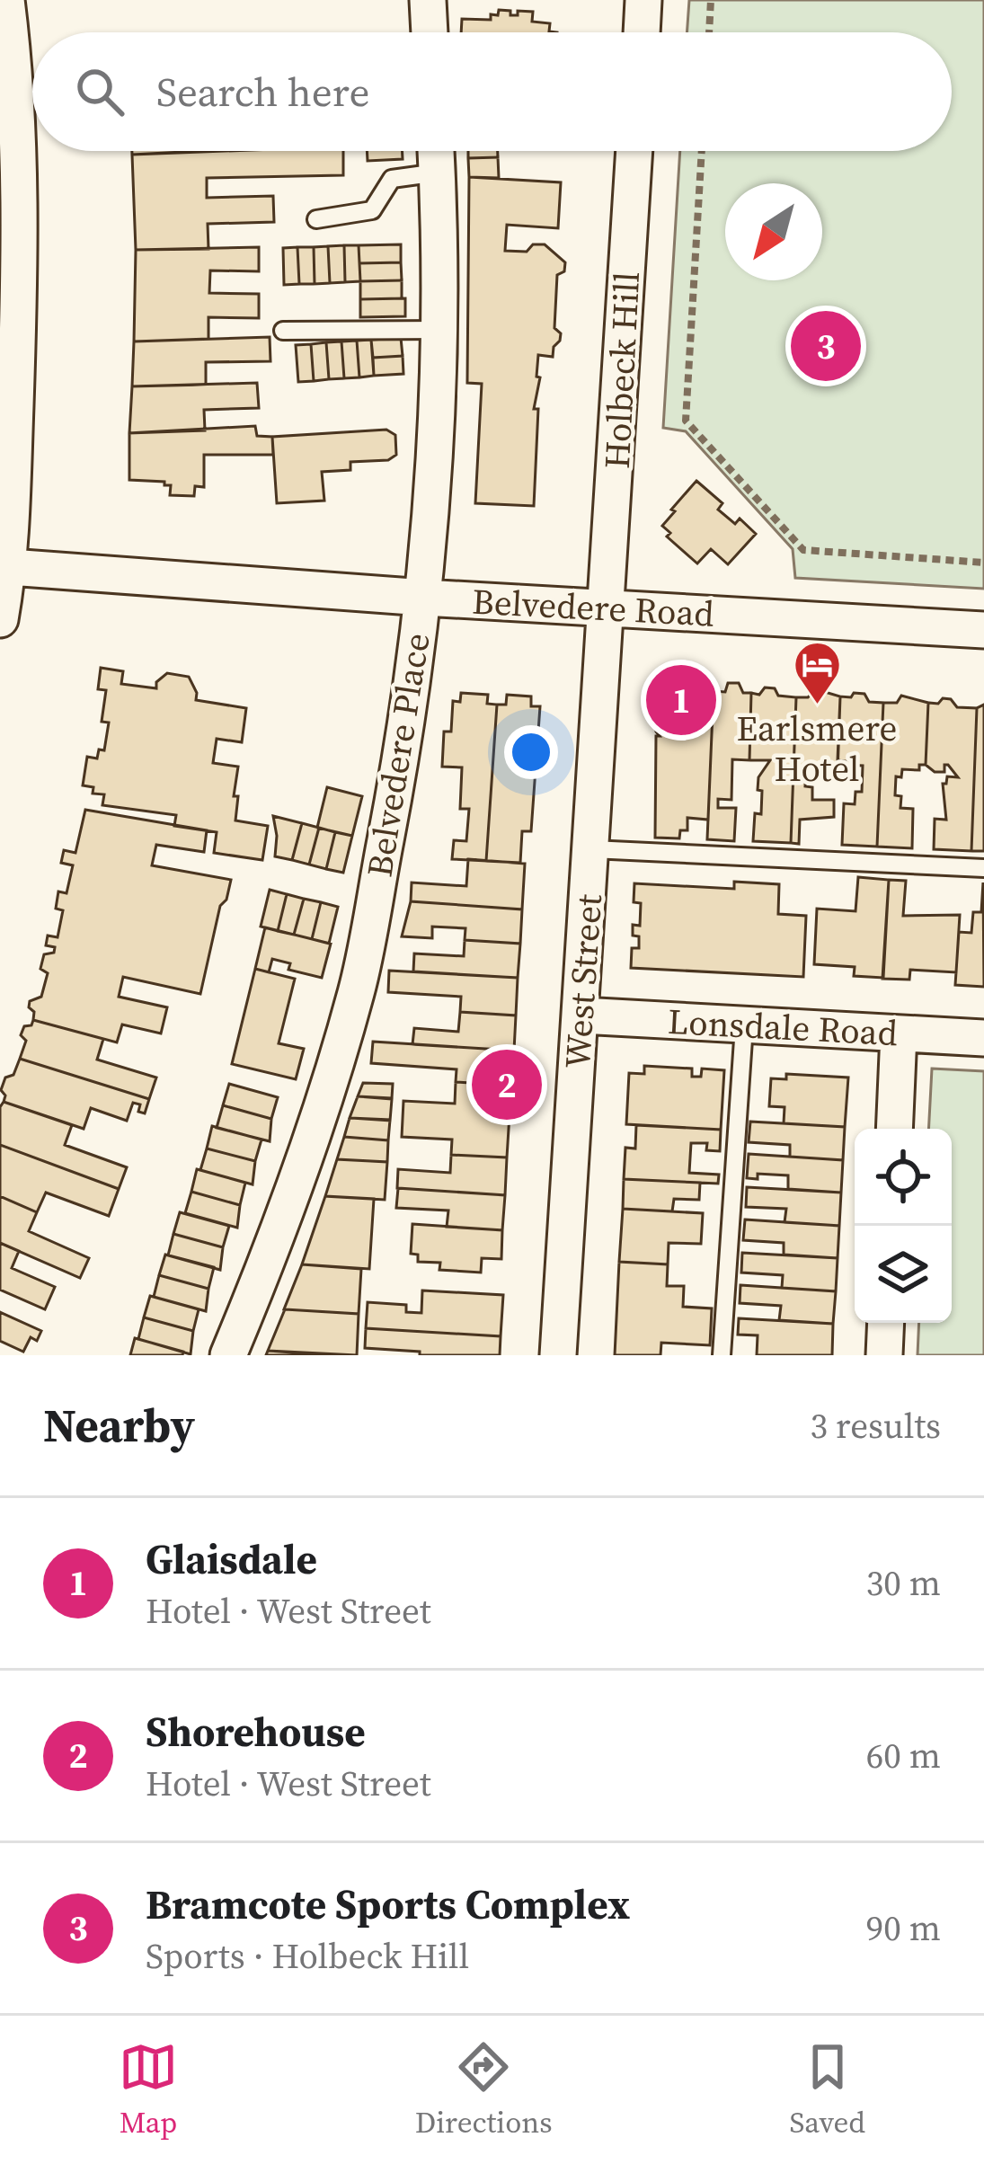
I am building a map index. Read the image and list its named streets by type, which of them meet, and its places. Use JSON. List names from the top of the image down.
{
  "streets": {
    "street": [
      "Holbeck Hill",
      "Belvedere Road",
      "Belvedere Place",
      "West Street",
      "Lonsdale Road"
    ]
  },
  "crossings": [
    ["Holbeck Hill", "Belvedere Road"],
    ["Holbeck Hill", "West Street"],
    ["Belvedere Road", "Belvedere Place"],
    ["Belvedere Road", "West Street"],
    ["West Street", "Lonsdale Road"]
  ],
  "places": {
    "hotel": ["Earlsmere Hotel"]
  },
  "north": "bottom left",
  "page": {
    "search": "Search here",
    "pins": ["3", "1", "2"],
    "heading": ["Nearby", "3 results"],
    "list": [
      {
        "mark": "1",
        "name": "Glaisdale",
        "note": "Hotel · West Street",
        "value": "30 m"
      },
      {
        "mark": "2",
        "name": "Shorehouse",
        "note": "Hotel · West Street",
        "value": "60 m"
      },
      {
        "mark": "3",
        "name": "Bramcote Sports Complex",
        "note": "Sports · Holbeck Hill",
        "value": "90 m"
      }
    ],
    "nav": ["Map", "Directions", "Saved"]
  }
}
